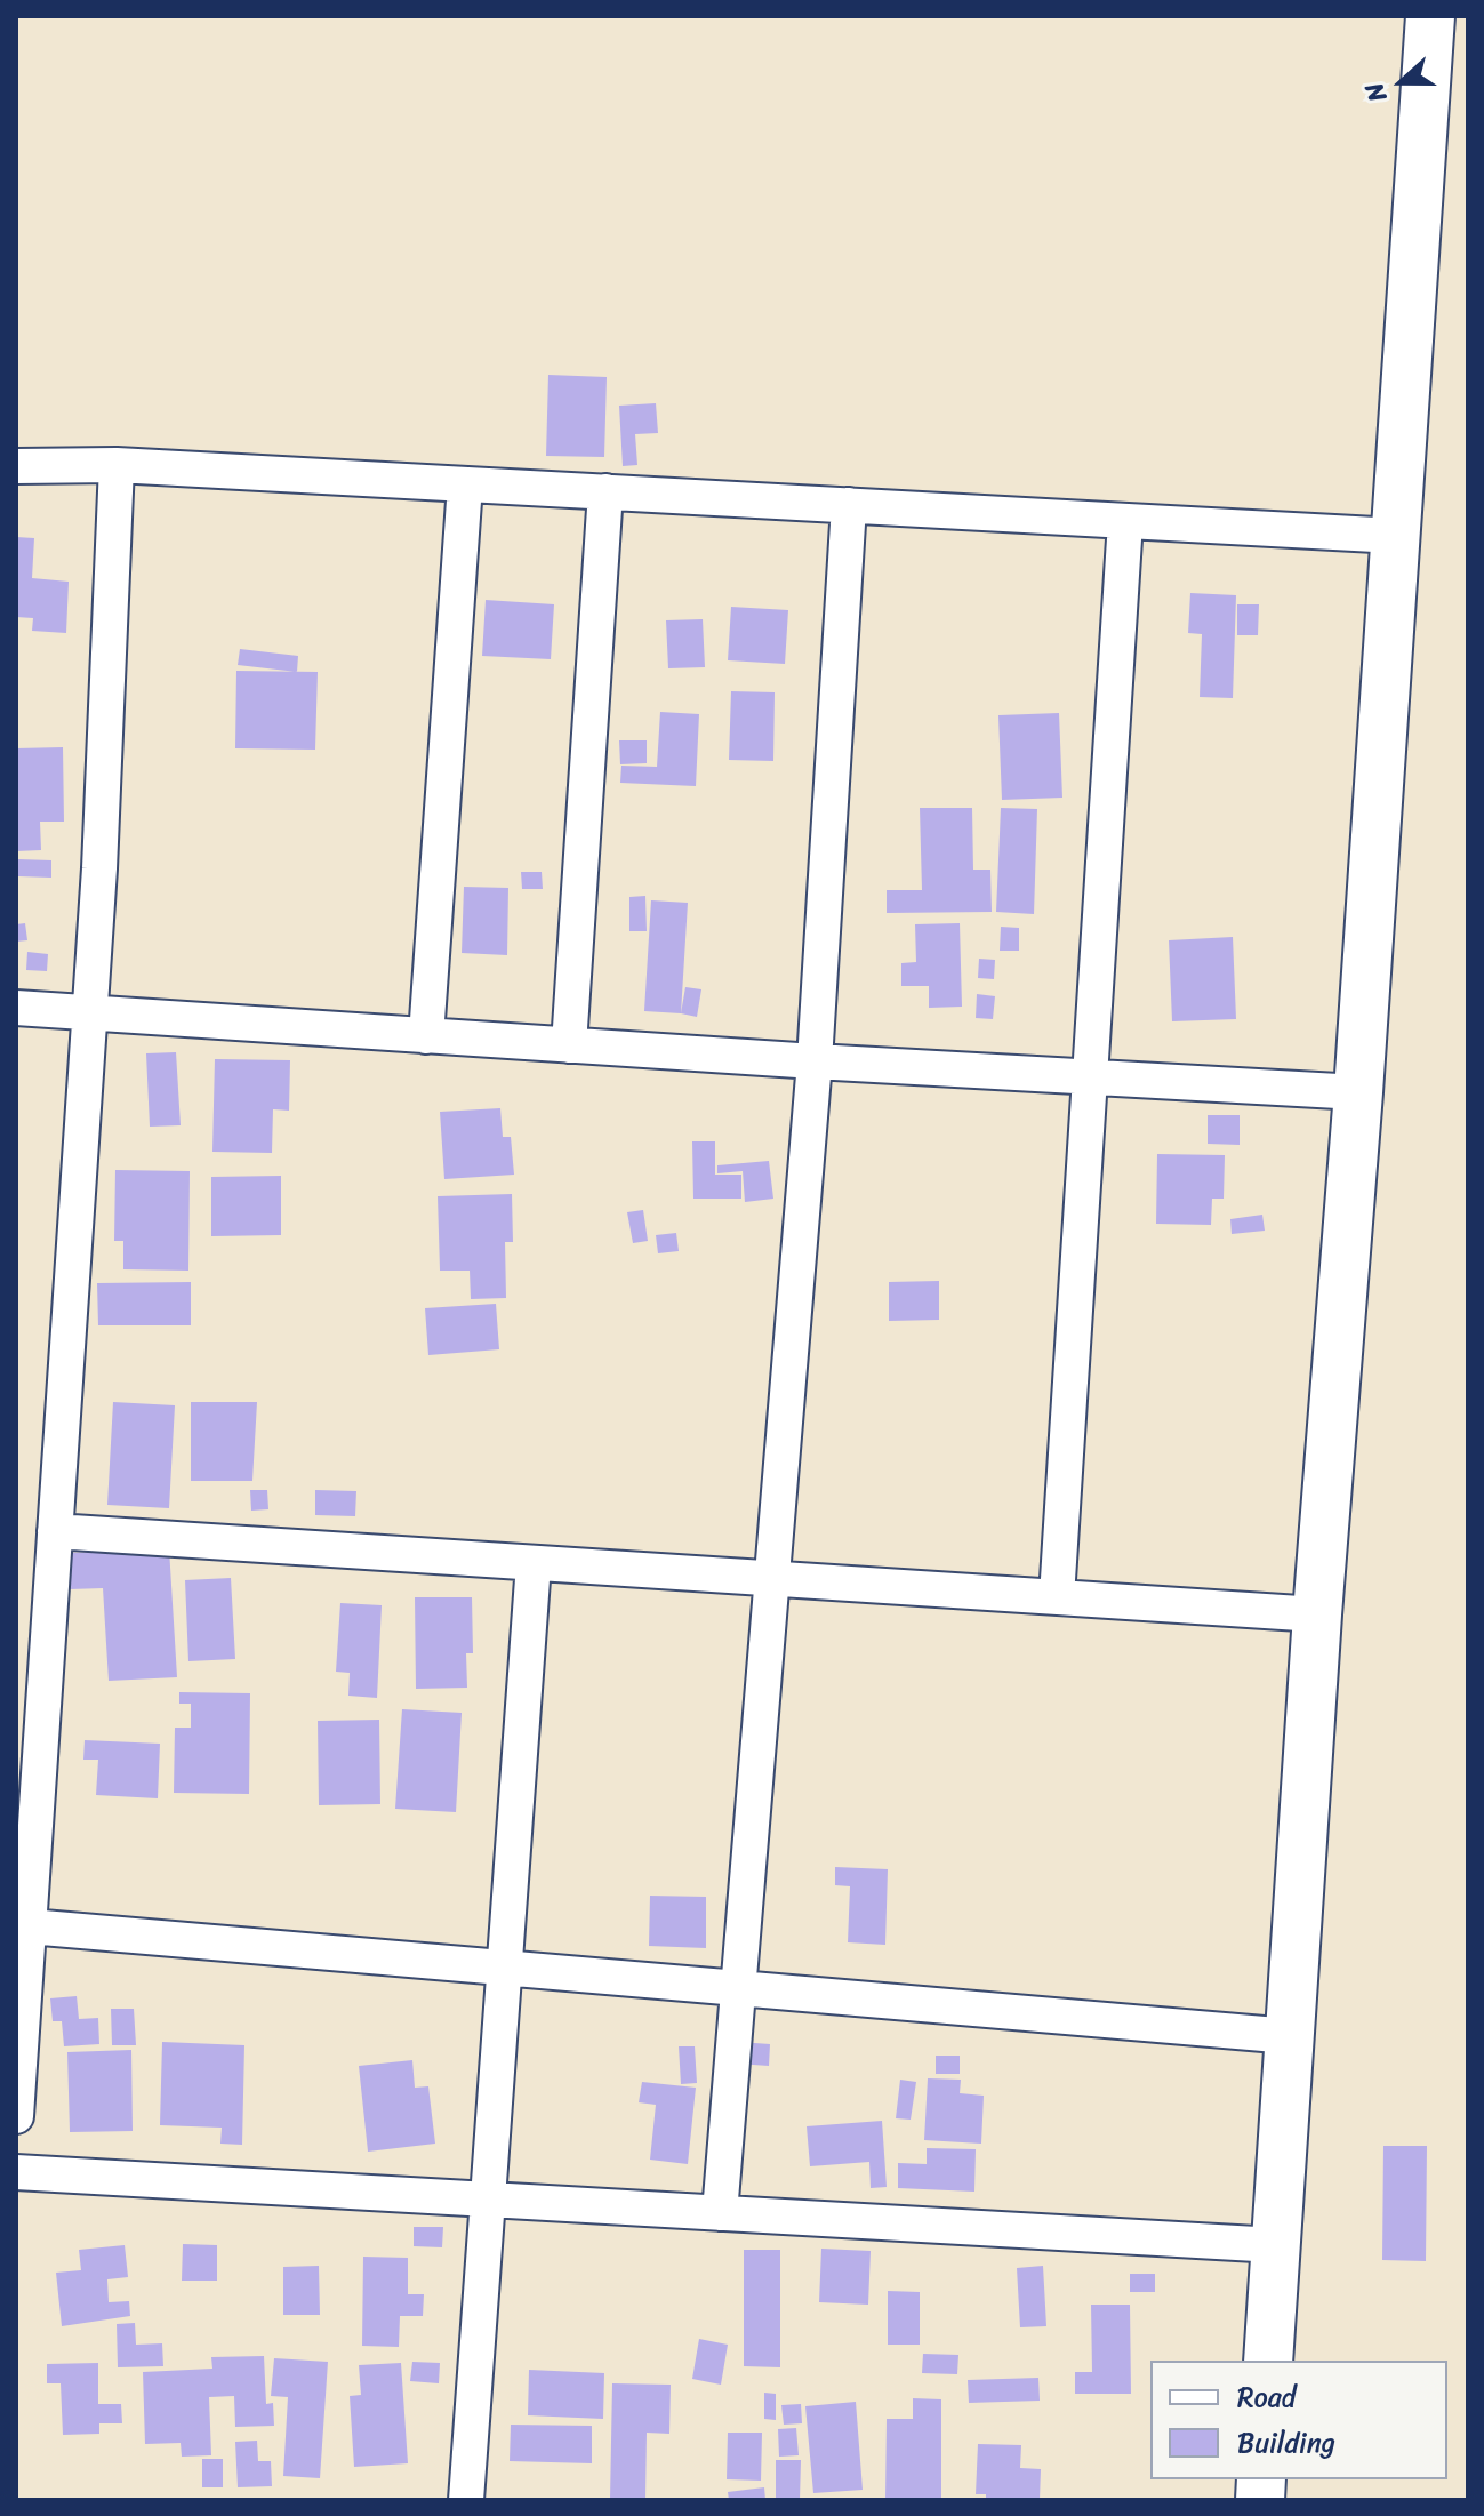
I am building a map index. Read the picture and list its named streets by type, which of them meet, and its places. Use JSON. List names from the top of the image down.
{
  "legend": ["Road", "Building"],
  "north": "left"
}
